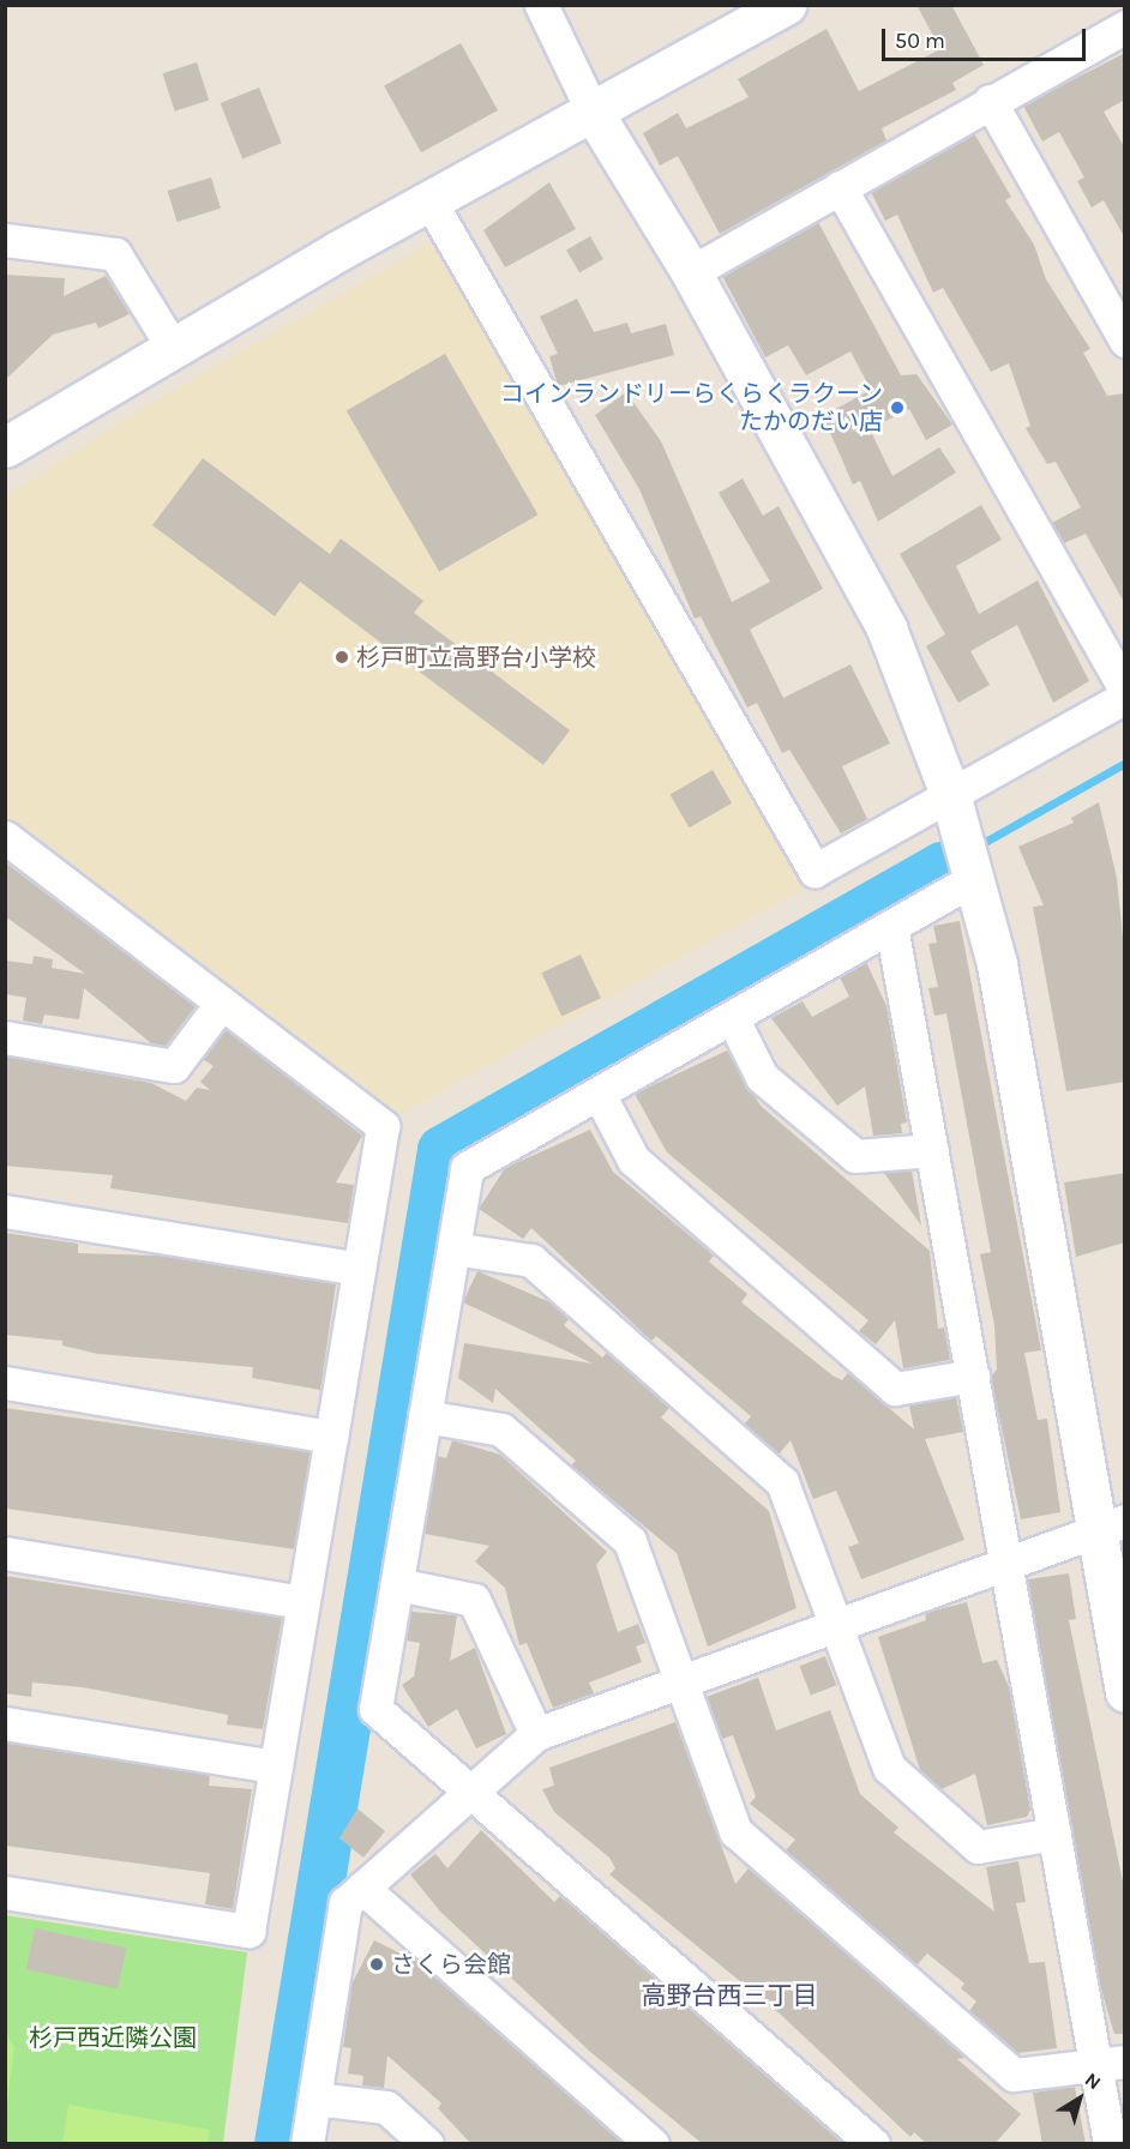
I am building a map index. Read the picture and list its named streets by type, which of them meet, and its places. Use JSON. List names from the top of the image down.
{
  "districts": ["高野台西三丁目"],
  "parks": ["杉戸西近隣公園"],
  "places": ["コインランドリーらくらくラクーン たかのだい店", "杉戸町立高野台小学校", "さくら会館"],
  "scale_bar": "50 m",
  "north": "top right"
}
